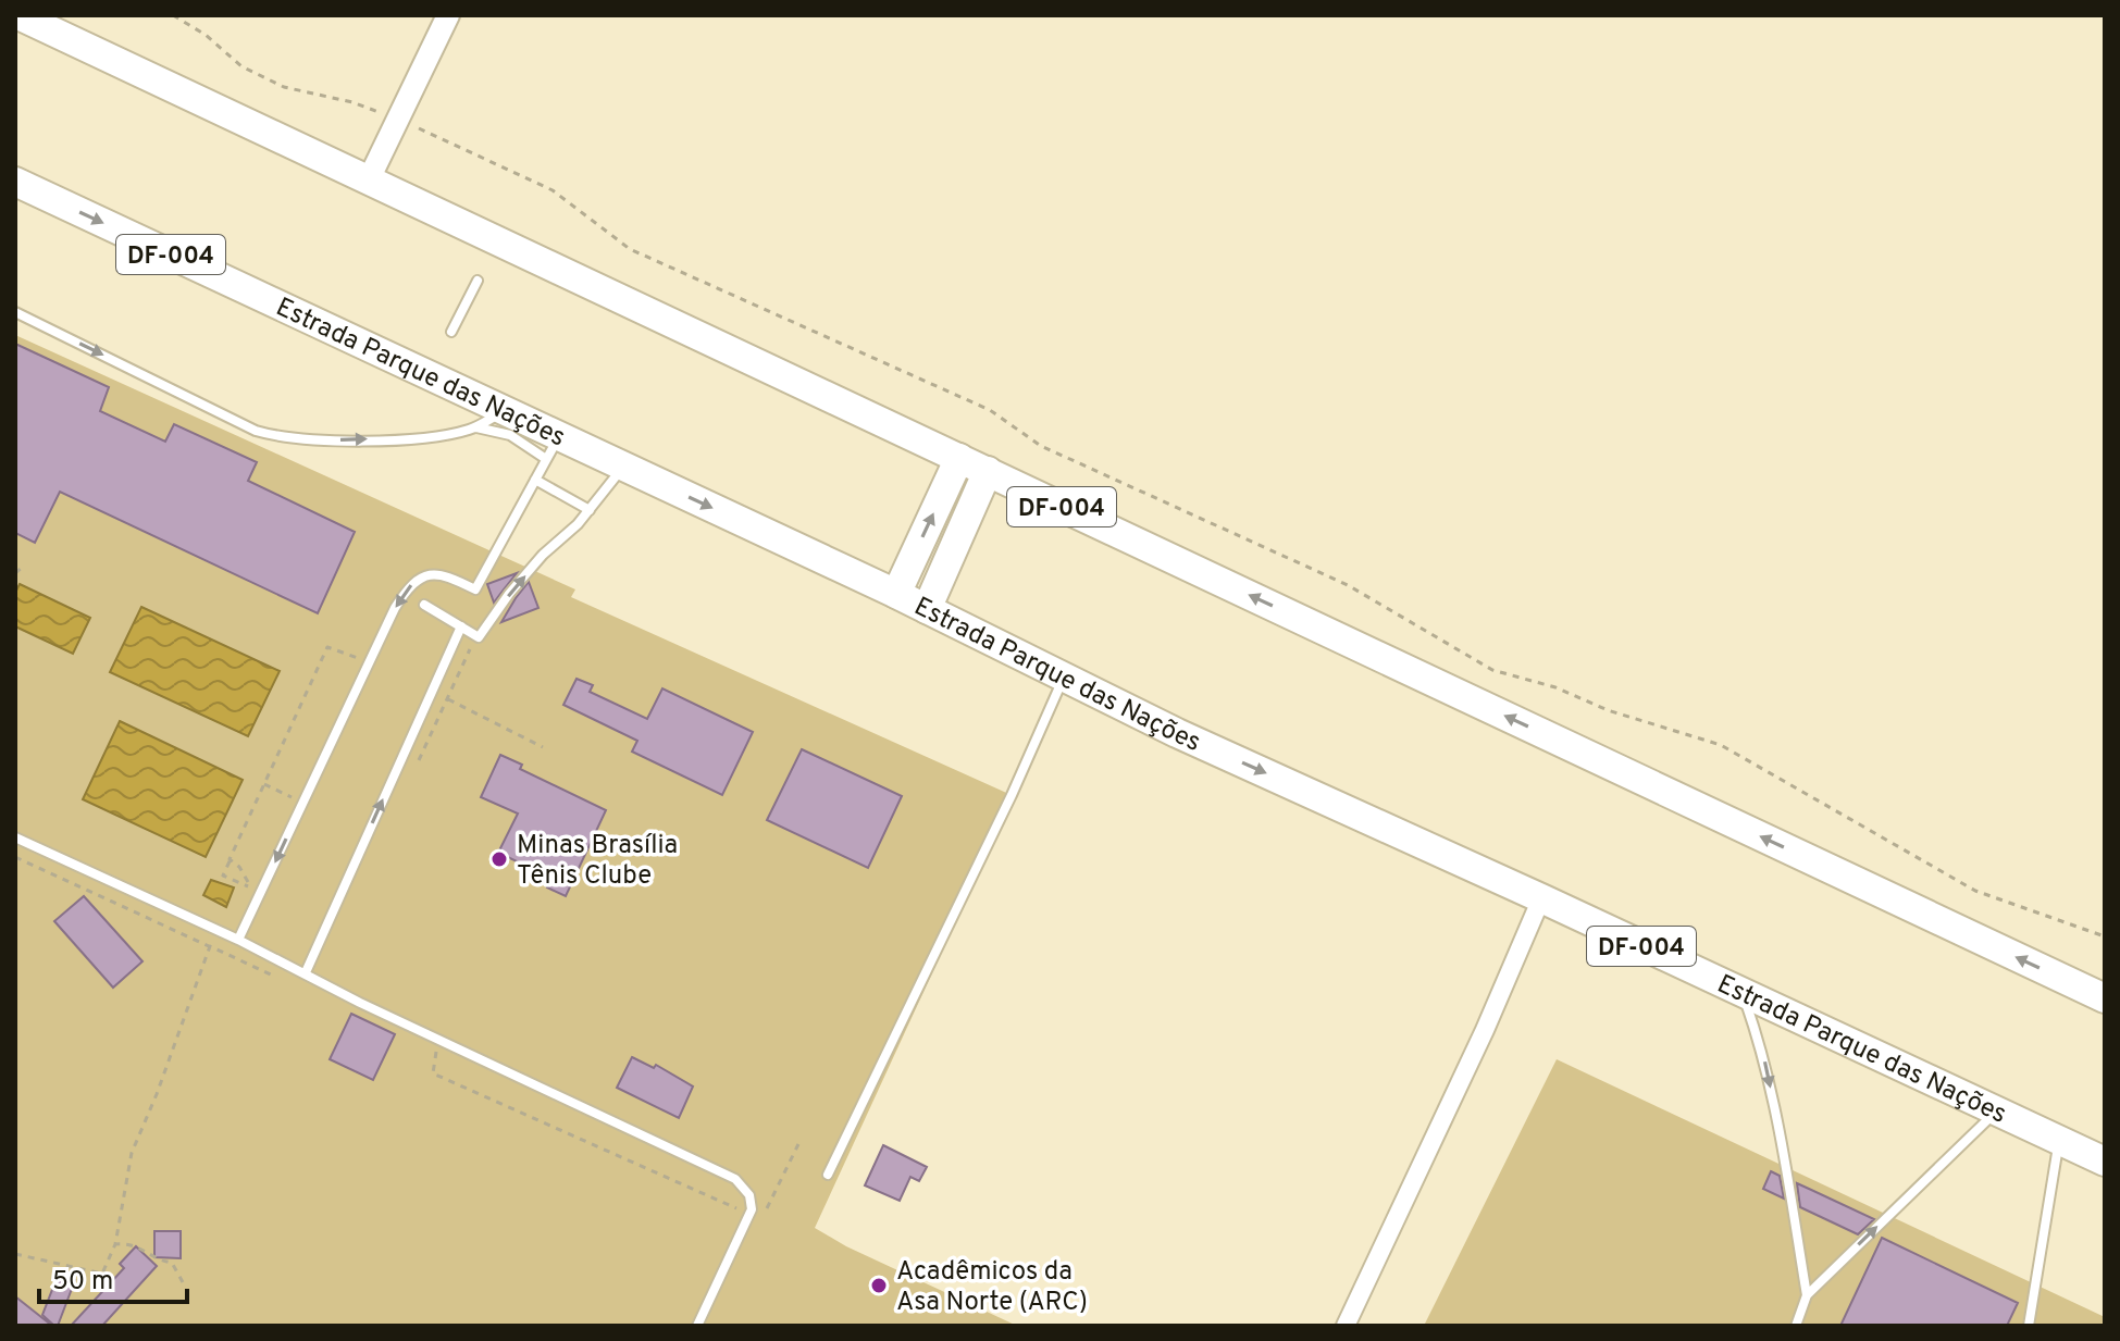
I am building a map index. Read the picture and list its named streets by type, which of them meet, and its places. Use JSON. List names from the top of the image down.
{
  "streets": {
    "highway": ["DF-004", "Estrada Parque das Nações"]
  },
  "places": ["Minas Brasília Tênis Clube", "Acadêmicos da Asa Norte (ARC)"],
  "scale_bar": "50 m"
}
